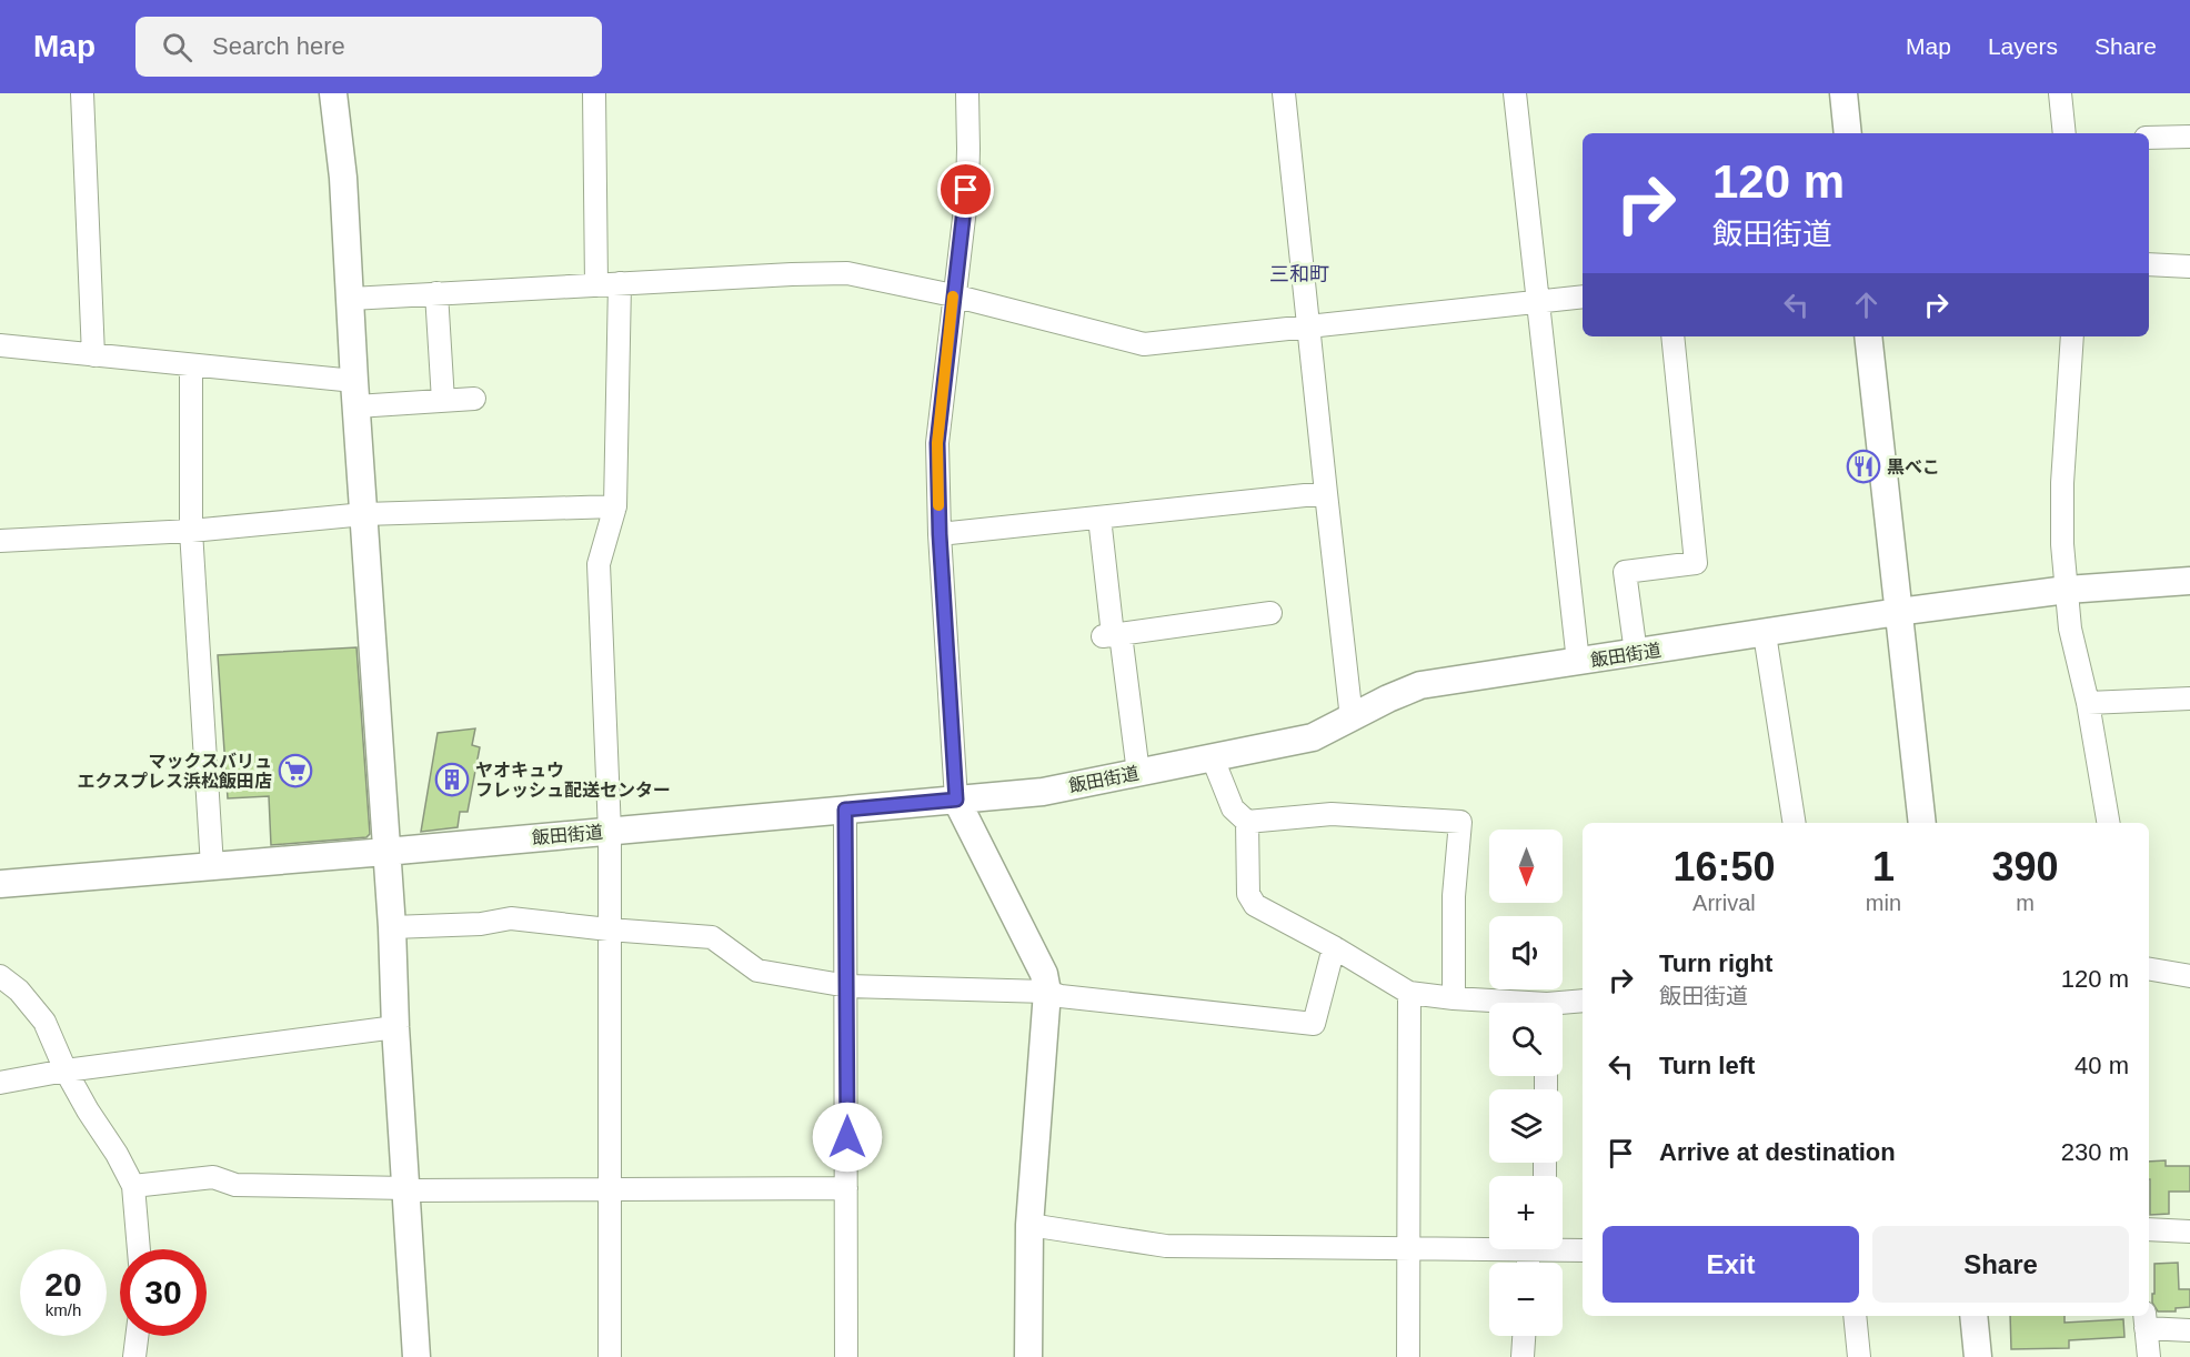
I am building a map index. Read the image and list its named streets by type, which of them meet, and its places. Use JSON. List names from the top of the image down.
{
  "streets": {
    "street": ["飯田街道"]
  },
  "districts": ["三和町"],
  "places": {
    "restaurant": ["黒べこ"],
    "supermarket": ["マックスバリュ エクスプレス浜松飯田店"],
    "building": ["ヤオキュウ フレッシュ配送センター"]
  },
  "north": "bottom",
  "page": {
    "header": "Map",
    "search": "Search here",
    "nav": ["Map", "Layers", "Share"],
    "turn": ["120 m", "飯田街道"],
    "eta": [
      "16:50",
      "Arrival",
      "1",
      "min",
      "390",
      "m"
    ],
    "map_buttons": ["+", "−"],
    "list": [
      {
        "name": "Turn right",
        "note": "飯田街道",
        "value": "120 m"
      },
      {
        "name": "Turn left",
        "value": "40 m"
      },
      {
        "name": "Arrive at destination",
        "value": "230 m"
      }
    ],
    "buttons": ["Exit", "Share"],
    "speed": "20 km/h",
    "limit": "30"
  }
}
